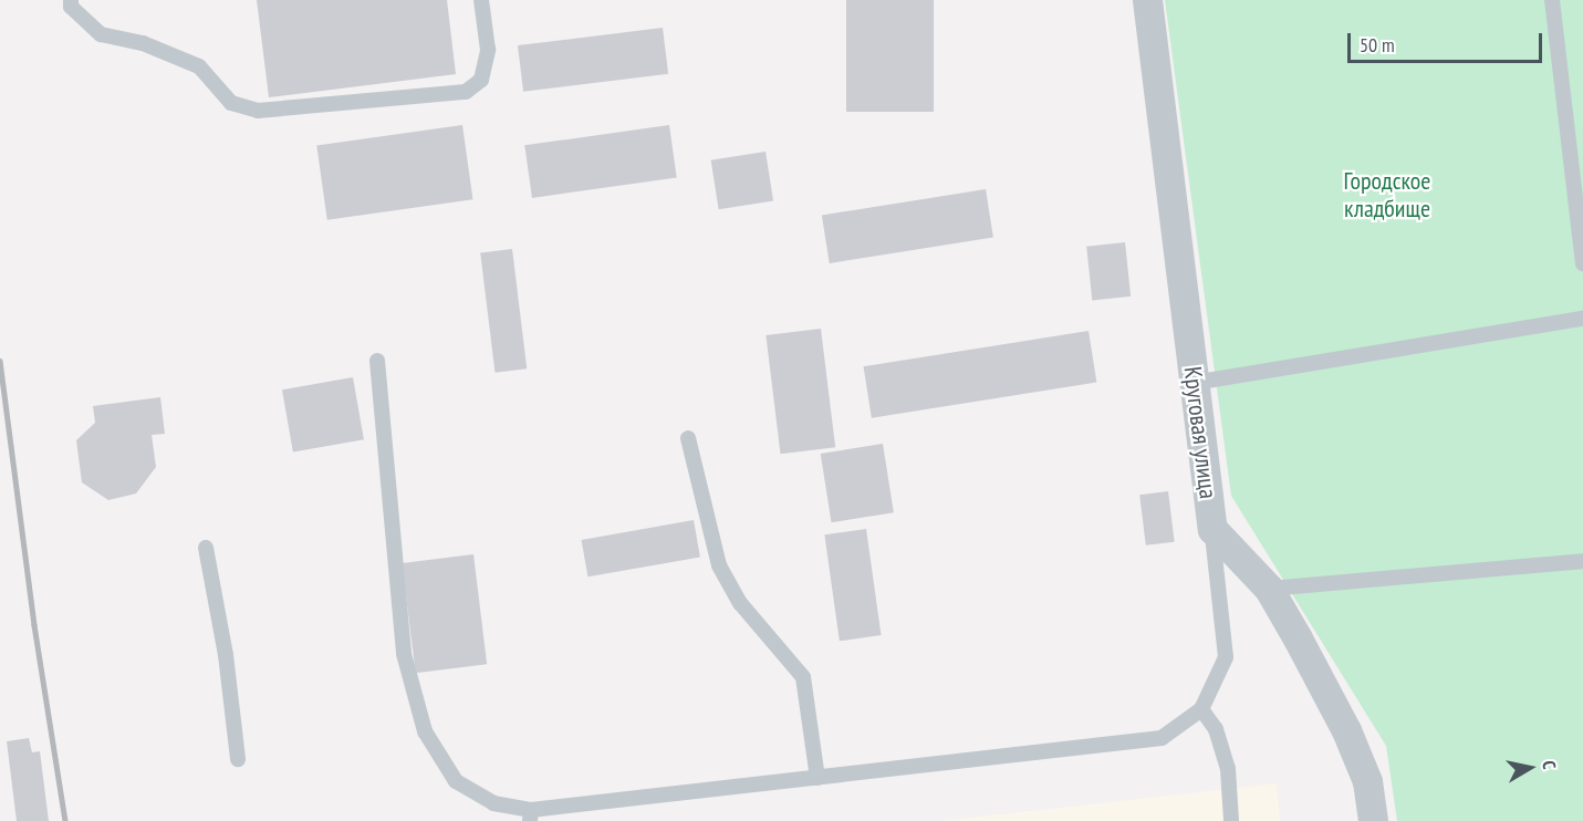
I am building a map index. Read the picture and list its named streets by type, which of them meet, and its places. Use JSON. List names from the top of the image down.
{
  "streets": {
    "street": ["Круговая улица"]
  },
  "parks": ["Городское кладбище"],
  "scale_bar": "50 m",
  "north": "right"
}
